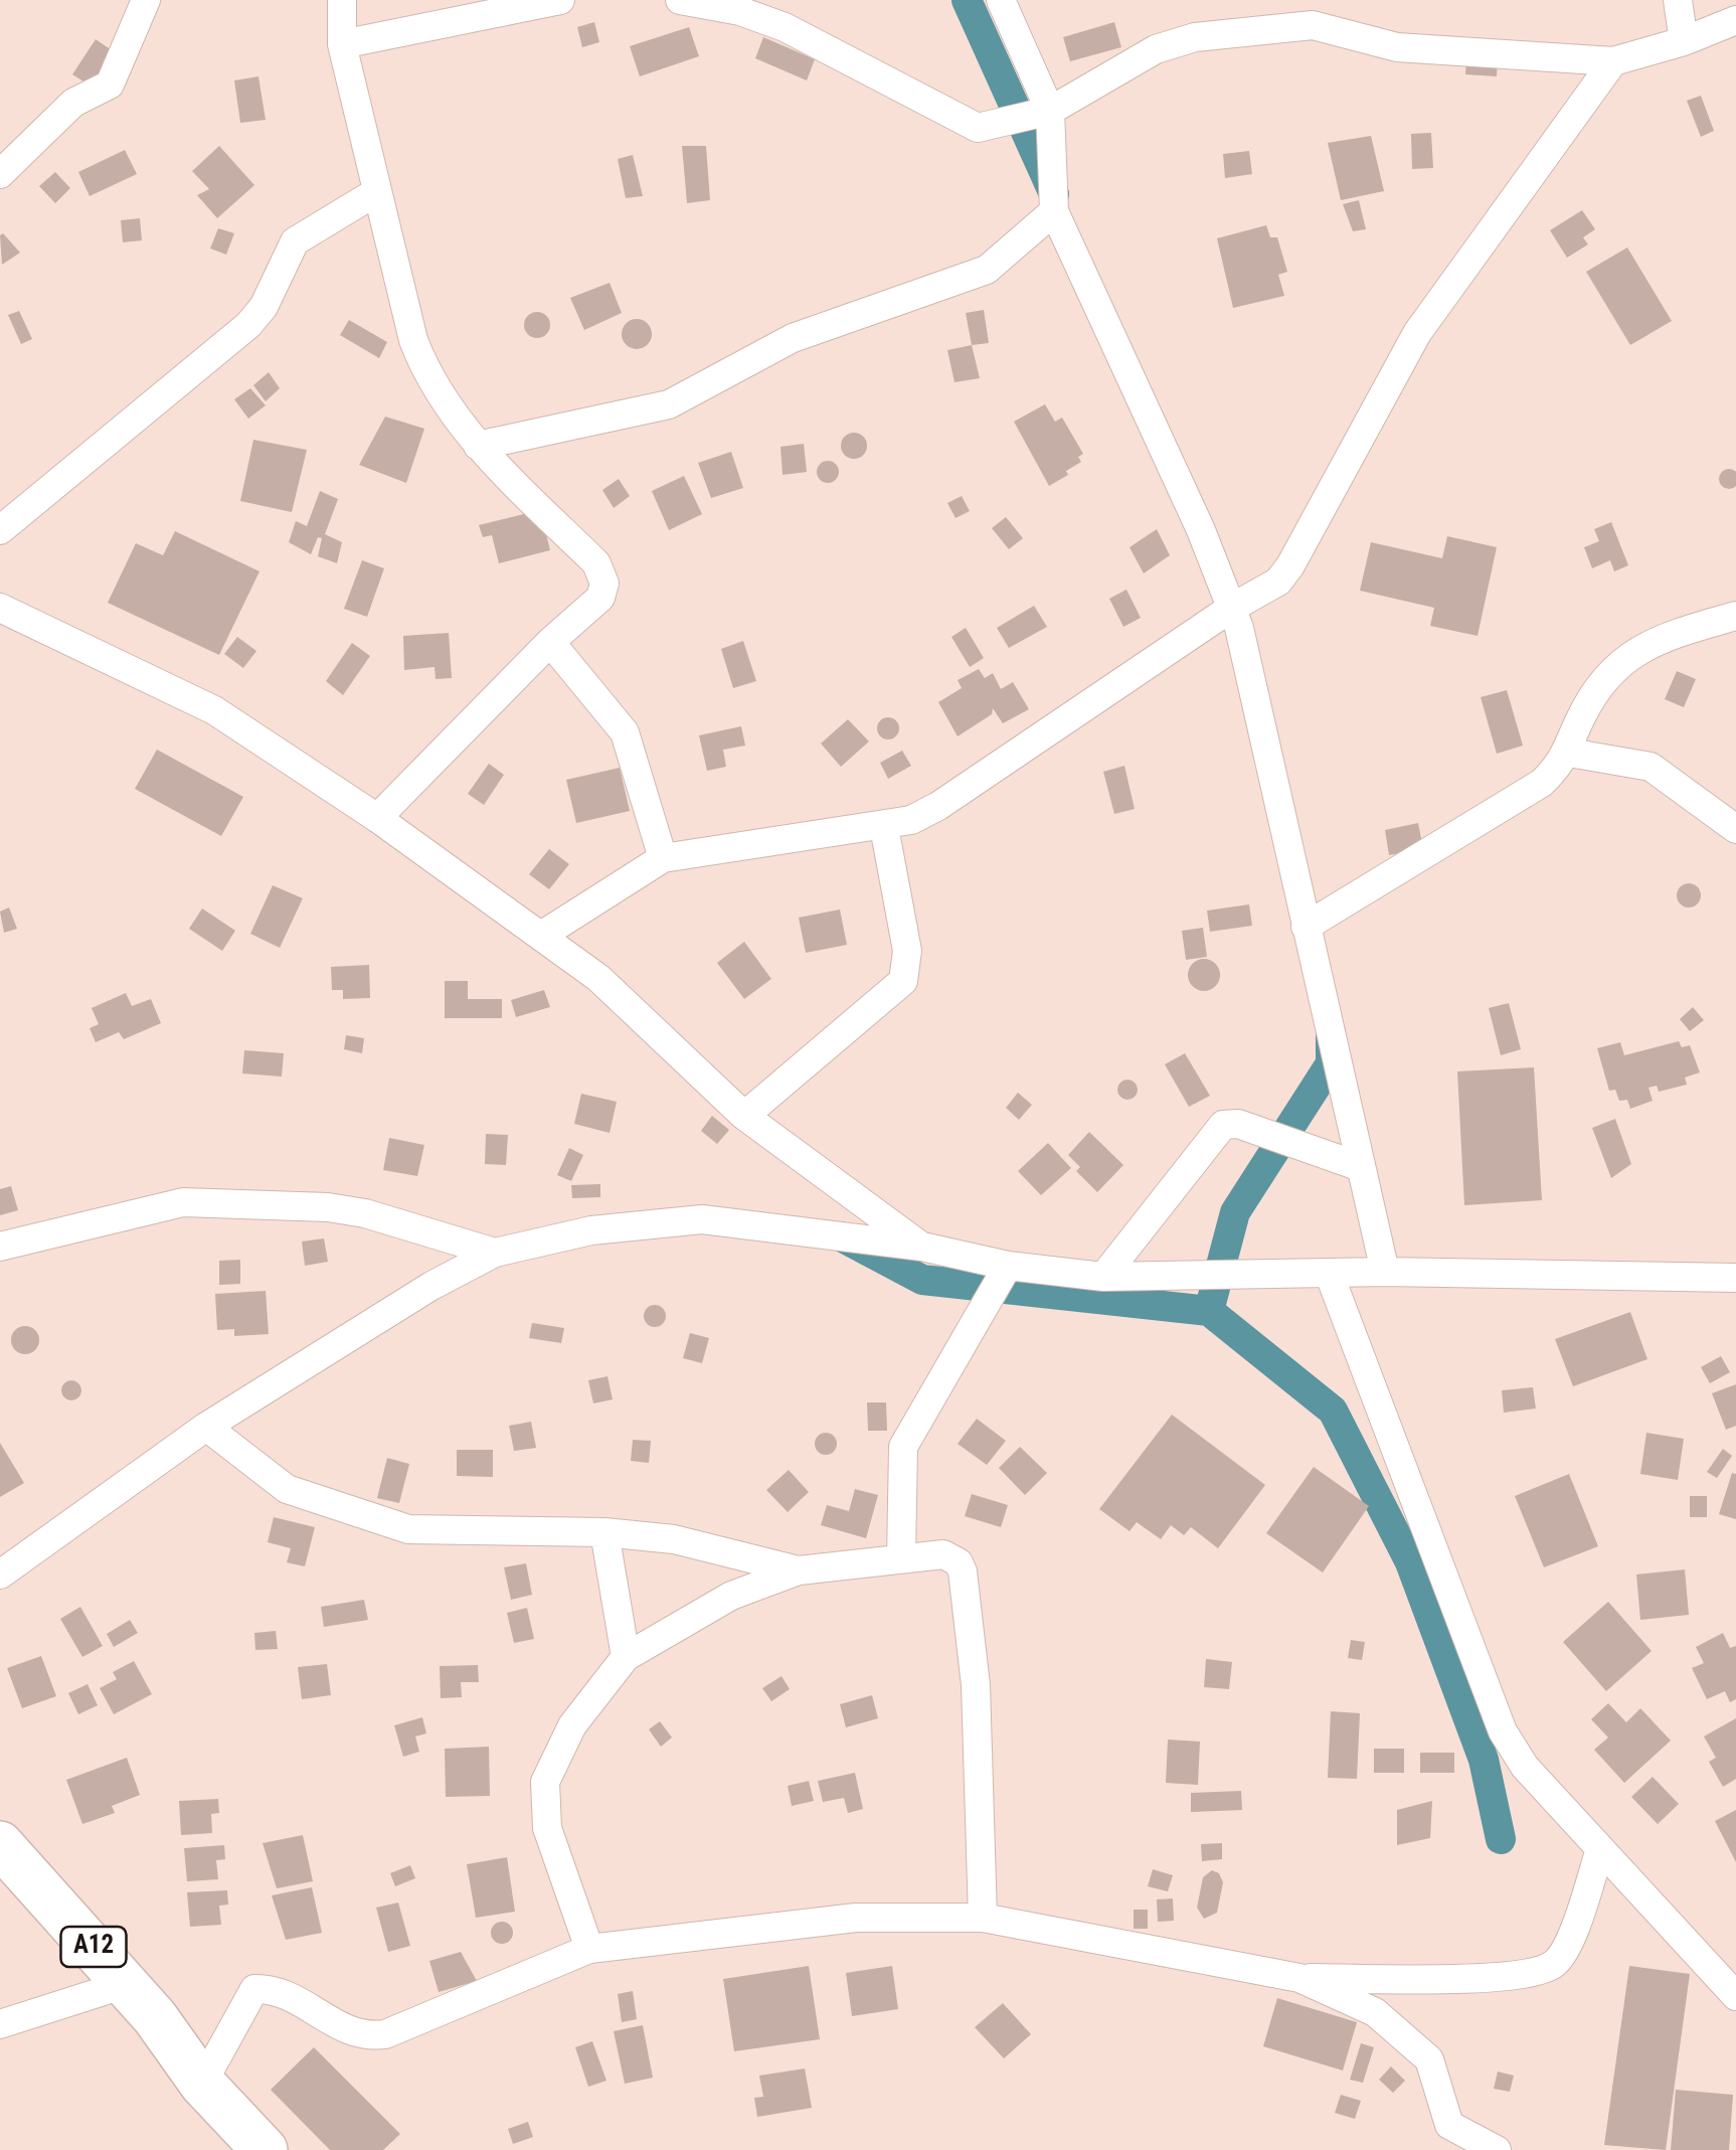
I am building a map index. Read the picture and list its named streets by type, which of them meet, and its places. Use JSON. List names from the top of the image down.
{
  "streets": {
    "main road": ["A12"]
  }
}
